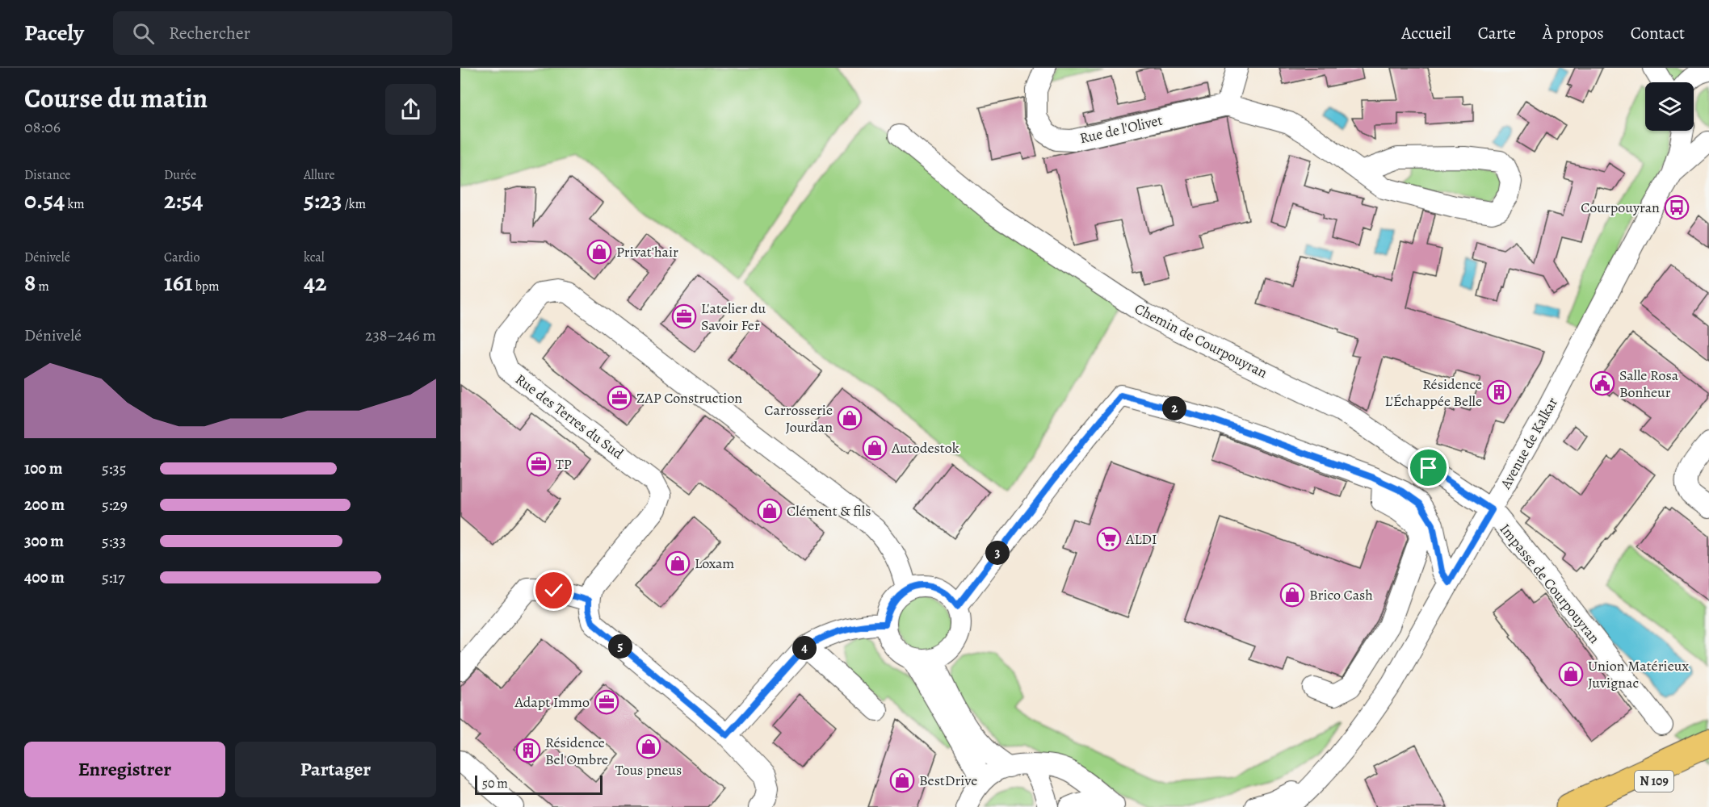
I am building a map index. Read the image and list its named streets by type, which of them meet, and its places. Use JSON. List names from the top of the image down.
{
  "streets": {
    "highway": ["N 109"],
    "street": [
      "Rue de l'Olivet",
      "Chemin de Courpouyran",
      "Rue des Terres du Sud",
      "Avenue de Kalkar",
      "Impasse de Courpouyran"
    ]
  },
  "crossings": [
    ["Chemin de Courpouyran", "Avenue de Kalkar"],
    ["Chemin de Courpouyran", "Impasse de Courpouyran"],
    ["Avenue de Kalkar", "Impasse de Courpouyran"]
  ],
  "places": {
    "bus stop": ["Courpouyran"],
    "shop": [
      "Privat'hair",
      "Carrosserie Jourdan",
      "Autodestok",
      "Clément & fils",
      "Loxam",
      "Brico Cash",
      "Union Matérieux Juvignac",
      "Tous pneus",
      "BestDrive"
    ],
    "office": [
      "L'atelier du Savoir Fer",
      "ZAP Construction",
      "TP",
      "Adapt Immo"
    ],
    "public building": ["Salle Rosa Bonheur"],
    "building": ["Résidence L'Échappée Belle", "Résidence Bel Ombre"],
    "supermarket": ["ALDI"]
  },
  "scale_bar": "50 m",
  "page": {
    "header": "Pacely",
    "search": "Rechercher",
    "nav": [
      "Accueil",
      "Carte",
      "À propos",
      "Contact"
    ],
    "heading": ["Course du matin", "08:06"],
    "stats": [
      ["Distance", "0.54 km"],
      ["Durée", "2:54"],
      ["Allure", "5:23 /km"],
      ["Dénivelé", "8 m"],
      ["Cardio", "161 bpm"],
      ["kcal", "42"]
    ],
    "chart": ["Dénivelé", "238–246 m"],
    "pins": [
      "2",
      "3",
      "5",
      "4"
    ],
    "list": [
      {
        "name": "100 m",
        "note": "5:35"
      },
      {
        "name": "200 m",
        "note": "5:29"
      },
      {
        "name": "300 m",
        "note": "5:33"
      },
      {
        "name": "400 m",
        "note": "5:17"
      }
    ],
    "buttons": ["Enregistrer", "Partager"],
    "scale": "50 m"
  }
}
